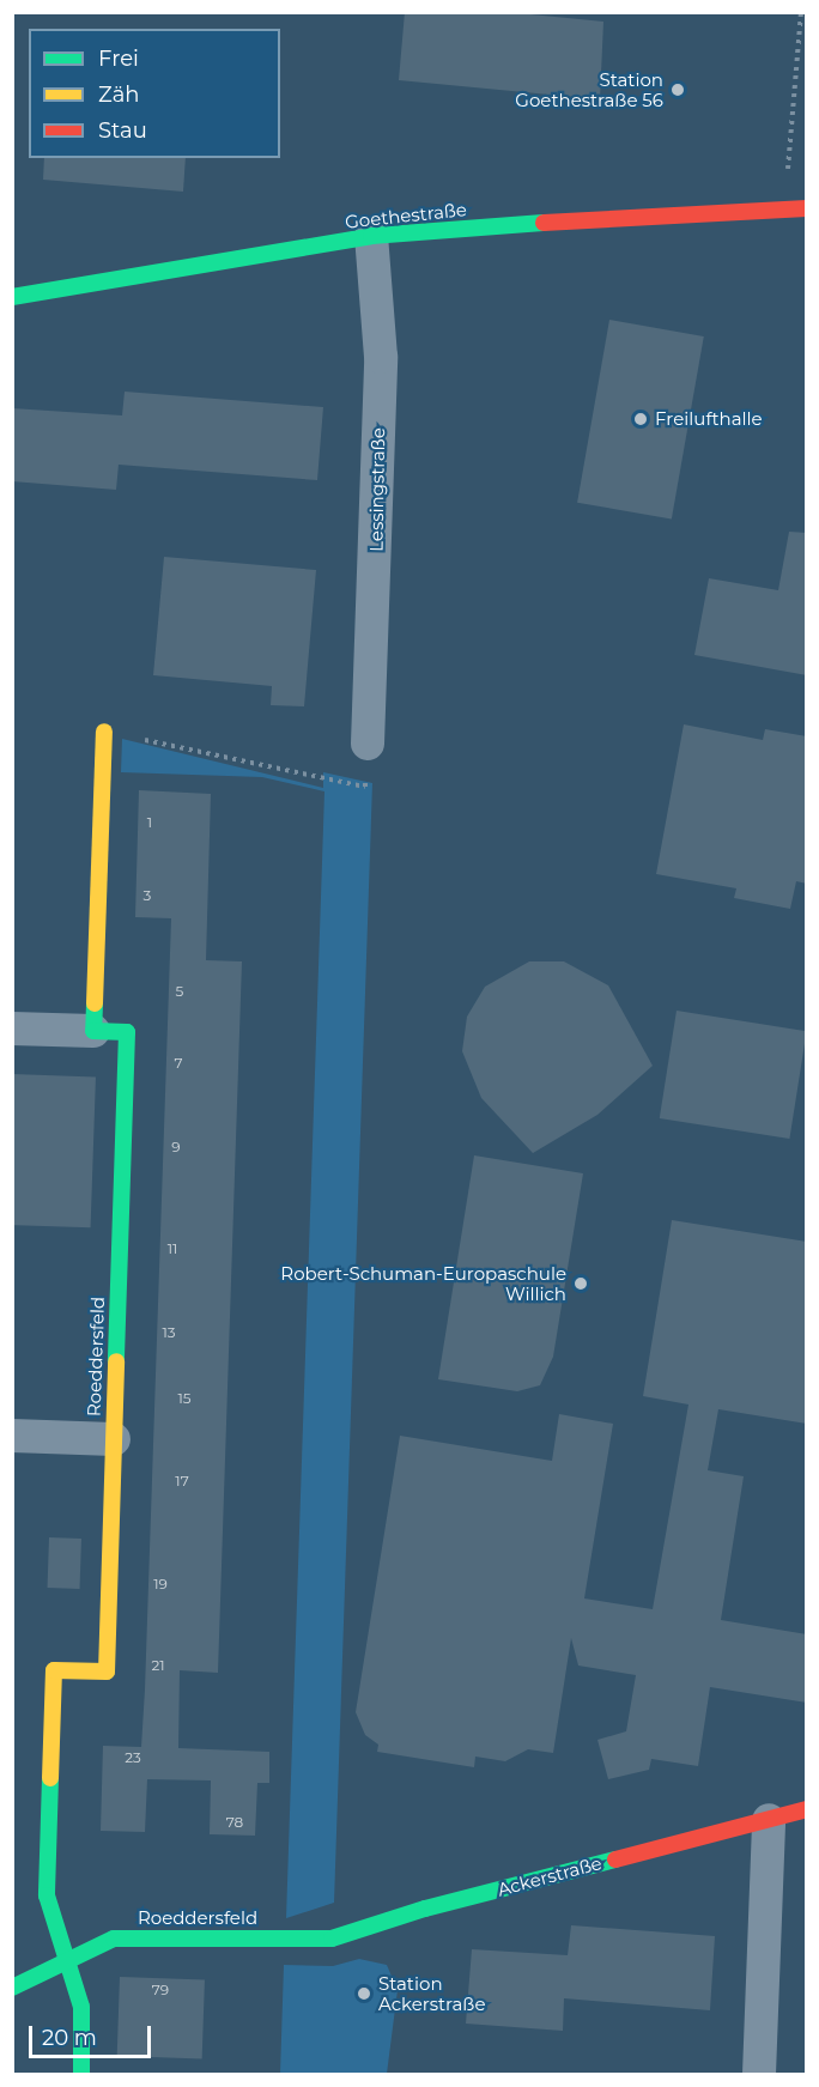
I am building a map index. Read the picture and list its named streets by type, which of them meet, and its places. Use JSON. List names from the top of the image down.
{
  "streets": {
    "street": [
      "Goethestraße",
      "Lessingstraße",
      "Roeddersfeld",
      "Ackerstraße"
    ]
  },
  "crossings": [
    ["Goethestraße", "Lessingstraße"],
    ["Roeddersfeld", "Ackerstraße"]
  ],
  "places": [
    "Station Goethestraße 56",
    "Freilufthalle",
    "Robert-Schuman-Europaschule Willich",
    "Station Ackerstraße"
  ],
  "house_numbers": [
    "1",
    "3",
    "5",
    "7",
    "9",
    "11",
    "13",
    "15",
    "17",
    "19",
    "21",
    "23",
    "78",
    "79"
  ],
  "legend": ["Frei", "Zäh", "Stau"],
  "scale_bar": "20 m"
}
